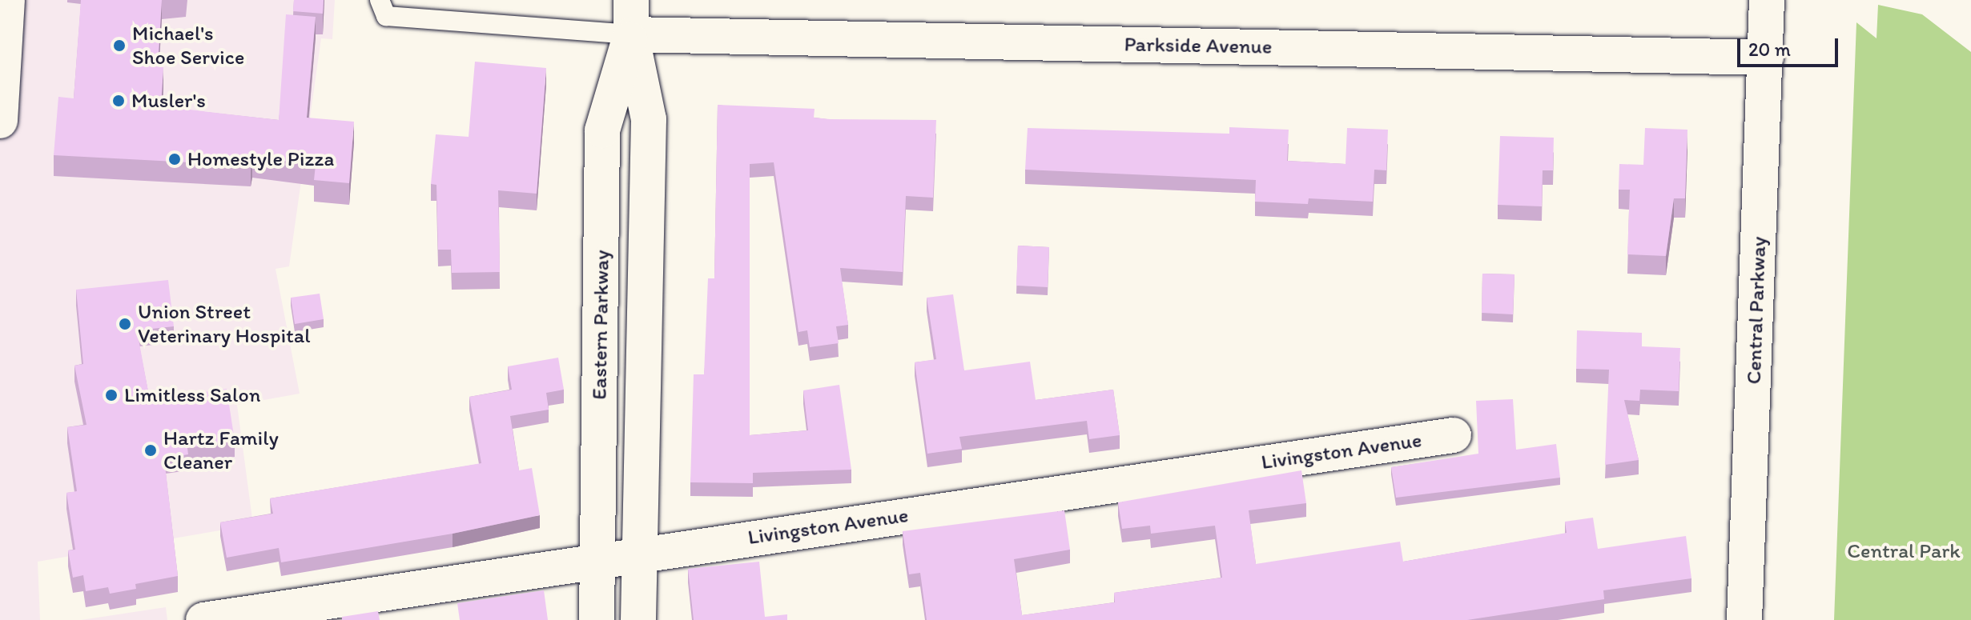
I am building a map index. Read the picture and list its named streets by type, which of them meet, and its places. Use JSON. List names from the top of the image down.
{
  "streets": {
    "street": [
      "Parkside Avenue",
      "Central Parkway",
      "Eastern Parkway",
      "Livingston Avenue"
    ]
  },
  "crossings": [
    ["Parkside Avenue", "Central Parkway"],
    ["Parkside Avenue", "Eastern Parkway"],
    ["Eastern Parkway", "Livingston Avenue"]
  ],
  "parks": ["Central Park"],
  "places": [
    "Michael's Shoe Service",
    "Musler's",
    "Homestyle Pizza",
    "Union Street Veterinary Hospital",
    "Limitless Salon",
    "Hartz Family Cleaner"
  ],
  "scale_bar": "20 m"
}
